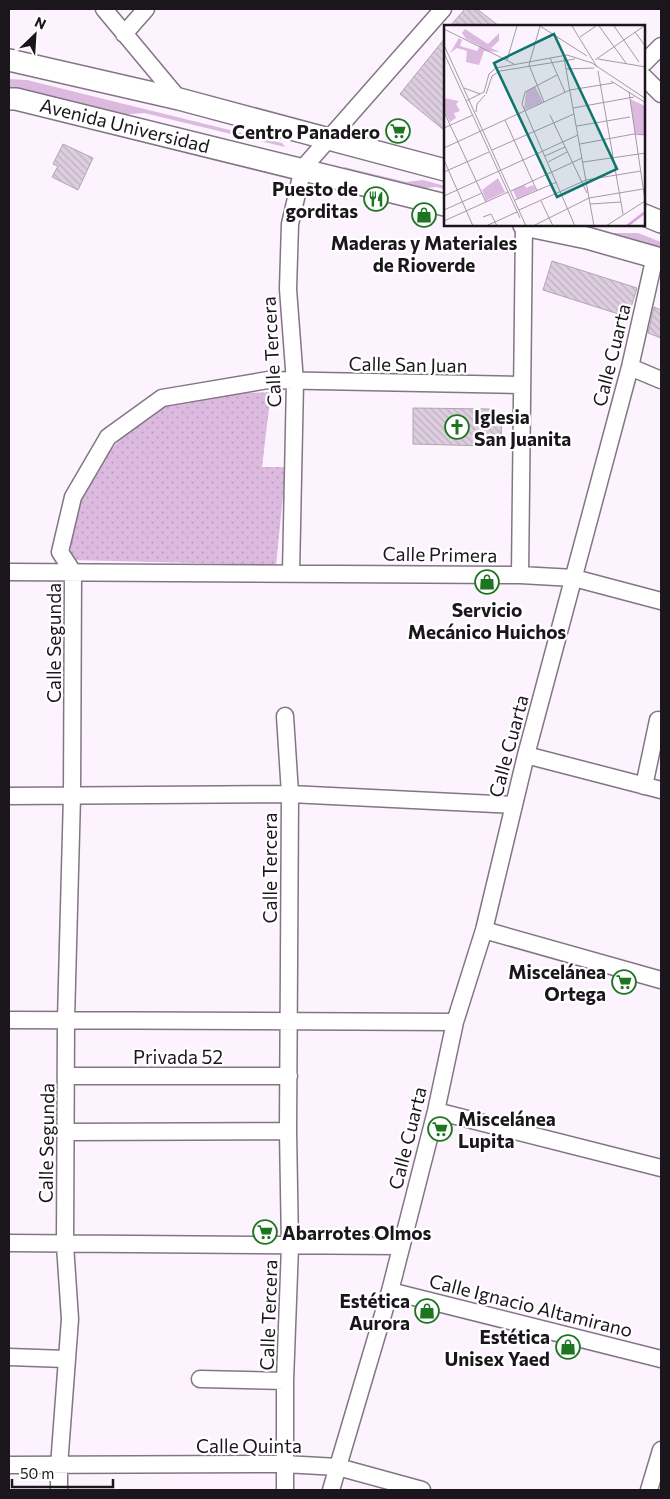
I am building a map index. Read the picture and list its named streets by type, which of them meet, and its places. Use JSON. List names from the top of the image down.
{
  "streets": {
    "main road": ["Avenida Universidad"],
    "street": [
      "Calle Tercera",
      "Calle Cuarta",
      "Calle San Juan",
      "Calle Primera",
      "Calle Segunda",
      "Privada 52",
      "Calle Ignacio Altamirano",
      "Calle Quinta"
    ]
  },
  "crossings": [
    ["Avenida Universidad", "Calle Tercera"],
    ["Calle Tercera", "Calle San Juan"],
    ["Calle Tercera", "Calle Primera"],
    ["Calle Tercera", "Calle Segunda"],
    ["Calle Tercera", "Privada 52"],
    ["Calle Tercera", "Calle Quinta"],
    ["Calle Cuarta", "Calle Ignacio Altamirano"],
    ["Calle Cuarta", "Calle Quinta"],
    ["Calle San Juan", "Calle Primera"],
    ["Calle San Juan", "Calle Segunda"],
    ["Calle Primera", "Calle Segunda"],
    ["Calle Segunda", "Privada 52"],
    ["Calle Segunda", "Calle Quinta"]
  ],
  "places": {
    "supermarket": [
      "Centro Panadero",
      "Miscelánea Ortega",
      "Miscelánea Lupita",
      "Abarrotes Olmos"
    ],
    "restaurant": ["Puesto de gorditas"],
    "shop": [
      "Maderas y Materiales de Rioverde",
      "Servicio Mecánico Huichos",
      "Estética Aurora",
      "Estética Unisex Yaed"
    ],
    "church": ["Iglesia San Juanita"]
  },
  "scale_bar": "50 m",
  "north": "top right"
}
